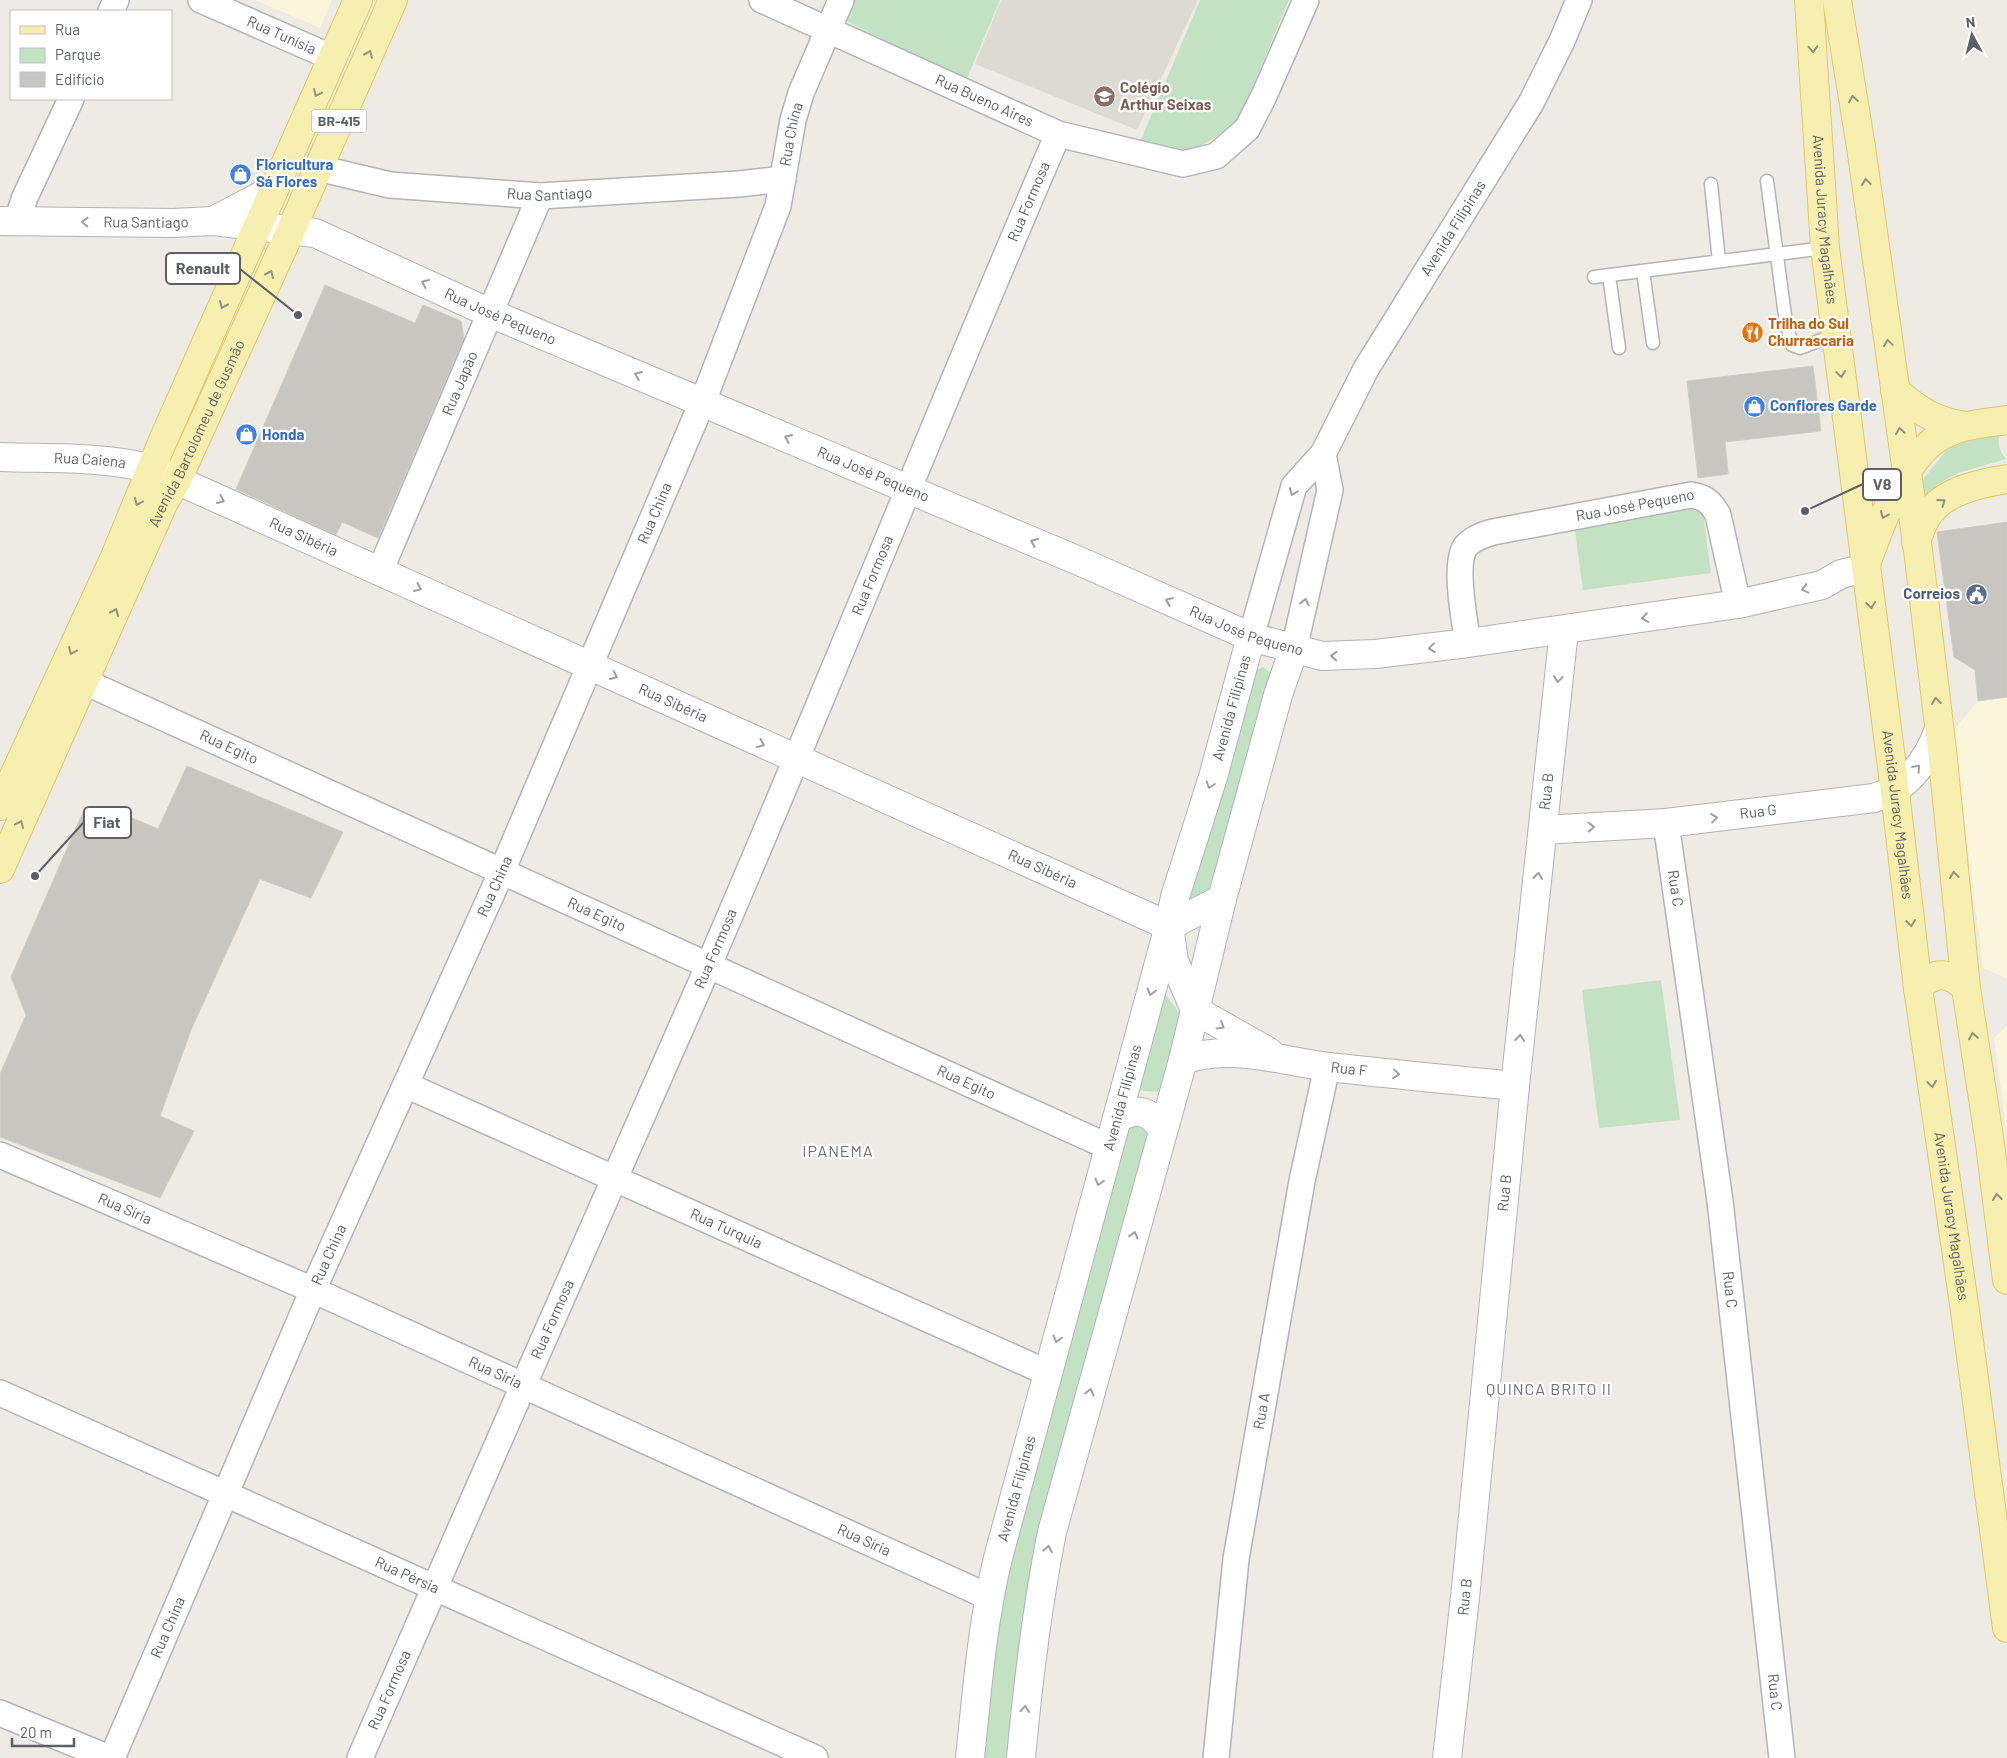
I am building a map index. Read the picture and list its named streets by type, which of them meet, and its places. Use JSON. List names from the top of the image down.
{
  "streets": {
    "main road": [
      "BR-415",
      "Rua Santiago",
      "Avenida Juracy Magalhães",
      "Avenida Filipinas",
      "Rua José Pequeno",
      "Avenida Bartolomeu de Gusmão",
      "Rua Caiena",
      "Rua Sibéria",
      "Rua B",
      "Rua G",
      "Rua F"
    ],
    "street": [
      "Rua Tunísia",
      "Rua Bueno Aires",
      "Rua China",
      "Rua Formosa",
      "Rua Japão",
      "Rua Egito",
      "Rua C",
      "Rua Síria",
      "Rua Turquia",
      "Rua A",
      "Rua Pérsia"
    ]
  },
  "crossings": [
    ["Rua Tunísia", "Avenida Bartolomeu de Gusmão"],
    ["Rua Bueno Aires", "Rua China"],
    ["Rua Bueno Aires", "Rua Formosa"],
    ["Rua China", "Rua Santiago"],
    ["Rua China", "Rua José Pequeno"],
    ["Rua China", "Rua Sibéria"],
    ["Rua China", "Rua Egito"],
    ["Rua China", "Rua Síria"],
    ["Rua China", "Rua Turquia"],
    ["Rua China", "Rua Pérsia"],
    ["Rua Santiago", "Rua José Pequeno"],
    ["Rua Santiago", "Rua Japão"],
    ["Rua Santiago", "Avenida Bartolomeu de Gusmão"],
    ["Rua Formosa", "Rua José Pequeno"],
    ["Rua Formosa", "Rua Sibéria"],
    ["Rua Formosa", "Rua Egito"],
    ["Rua Formosa", "Rua Síria"],
    ["Rua Formosa", "Rua Turquia"],
    ["Rua Formosa", "Rua Pérsia"],
    ["Avenida Juracy Magalhães", "Rua José Pequeno"],
    ["Avenida Juracy Magalhães", "Rua G"],
    ["Avenida Filipinas", "Rua José Pequeno"],
    ["Avenida Filipinas", "Rua Sibéria"],
    ["Avenida Filipinas", "Rua Egito"],
    ["Avenida Filipinas", "Rua Síria"],
    ["Avenida Filipinas", "Rua Turquia"],
    ["Rua José Pequeno", "Rua Japão"],
    ["Rua José Pequeno", "Avenida Bartolomeu de Gusmão"],
    ["Rua José Pequeno", "Rua B"],
    ["Rua Japão", "Rua Sibéria"],
    ["Avenida Bartolomeu de Gusmão", "Rua Caiena"],
    ["Avenida Bartolomeu de Gusmão", "Rua Sibéria"],
    ["Avenida Bartolomeu de Gusmão", "Rua Egito"],
    ["Rua Caiena", "Rua Sibéria"],
    ["Rua B", "Rua G"],
    ["Rua B", "Rua F"],
    ["Rua G", "Rua C"],
    ["Rua F", "Rua A"]
  ],
  "one_way": [
    "Avenida Filipinas",
    "Rua José Pequeno",
    "Rua Sibéria",
    "Rua G",
    "Rua F"
  ],
  "districts": ["IPANEMA", "QUINCA BRITO II"],
  "places": {
    "school or university": ["Colégio Arthur Seixas"],
    "shop": ["Floricultura Sá Flores", "Conflores Garde", "Honda"],
    "other": ["Renault", "V8", "Fiat"],
    "restaurant": ["Trilha do Sul Churrascaria"],
    "public building": ["Correios"]
  },
  "legend": ["Rua", "Parque", "Edifício"],
  "scale_bar": "20 m",
  "north": "top"
}
